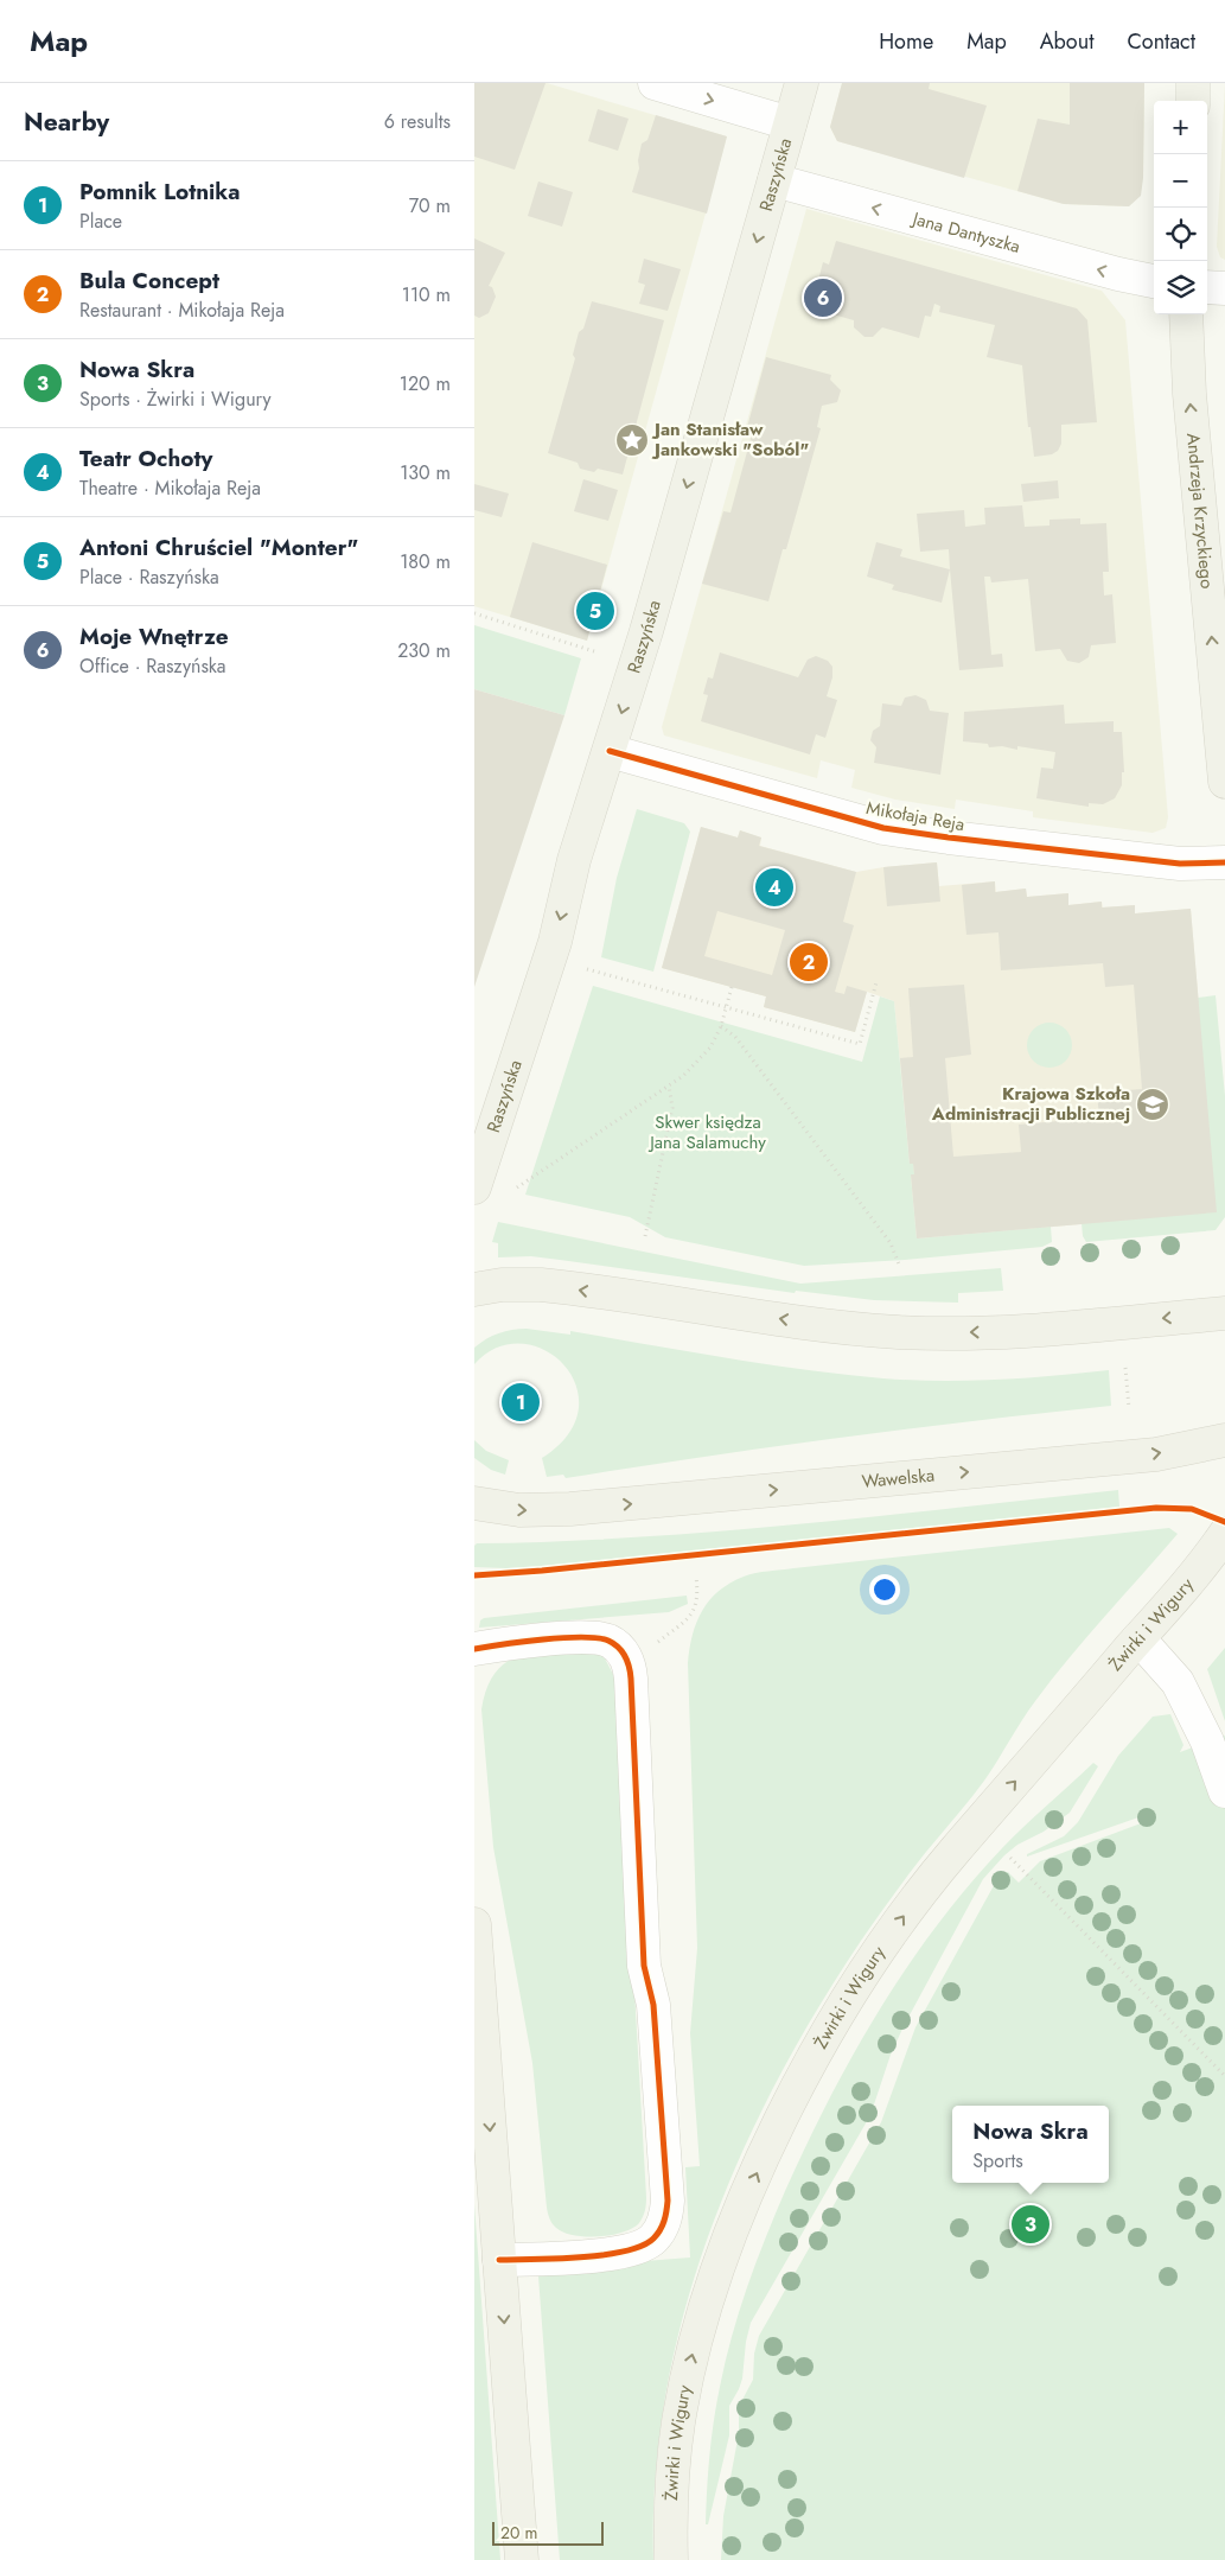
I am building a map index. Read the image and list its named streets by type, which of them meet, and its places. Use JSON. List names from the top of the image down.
{
  "streets": {
    "main road": [
      "Raszyńska",
      "Andrzeja Krzyckiego",
      "Wawelska",
      "Żwirki i Wigury"
    ],
    "street": ["Jana Dantyszka", "Mikołaja Reja"]
  },
  "crossings": [
    ["Raszyńska", "Jana Dantyszka"],
    ["Raszyńska", "Mikołaja Reja"]
  ],
  "one_way": [
    "Raszyńska",
    "Jana Dantyszka",
    "Andrzeja Krzyckiego",
    "Żwirki i Wigury"
  ],
  "parks": ["Skwer księdza Jana Salamuchy"],
  "places": {
    "place": ["Jan Stanisław Jankowski \"Soból\""],
    "school or university": ["Krajowa Szkoła Administracji Publicznej"]
  },
  "scale_bar": "20 m",
  "page": {
    "header": "Map",
    "nav": [
      "Home",
      "Map",
      "About",
      "Contact"
    ],
    "heading": ["Nearby", "6 results"],
    "map_buttons": ["+", "−"],
    "list": [
      {
        "mark": "1",
        "name": "Pomnik Lotnika",
        "note": "Place",
        "value": "70 m"
      },
      {
        "mark": "2",
        "name": "Bula Concept",
        "note": "Restaurant · Mikołaja Reja",
        "value": "110 m"
      },
      {
        "mark": "3",
        "name": "Nowa Skra",
        "note": "Sports · Żwirki i Wigury",
        "value": "120 m"
      },
      {
        "mark": "4",
        "name": "Teatr Ochoty",
        "note": "Theatre · Mikołaja Reja",
        "value": "130 m"
      },
      {
        "mark": "5",
        "name": "Antoni Chruściel \"Monter\"",
        "note": "Place · Raszyńska",
        "value": "180 m"
      },
      {
        "mark": "6",
        "name": "Moje Wnętrze",
        "note": "Office · Raszyńska",
        "value": "230 m"
      }
    ],
    "pins": [
      "6",
      "5",
      "4",
      "2",
      "1",
      "3"
    ],
    "popup": ["Nowa Skra", "Sports"],
    "scale": "20 m"
  }
}
